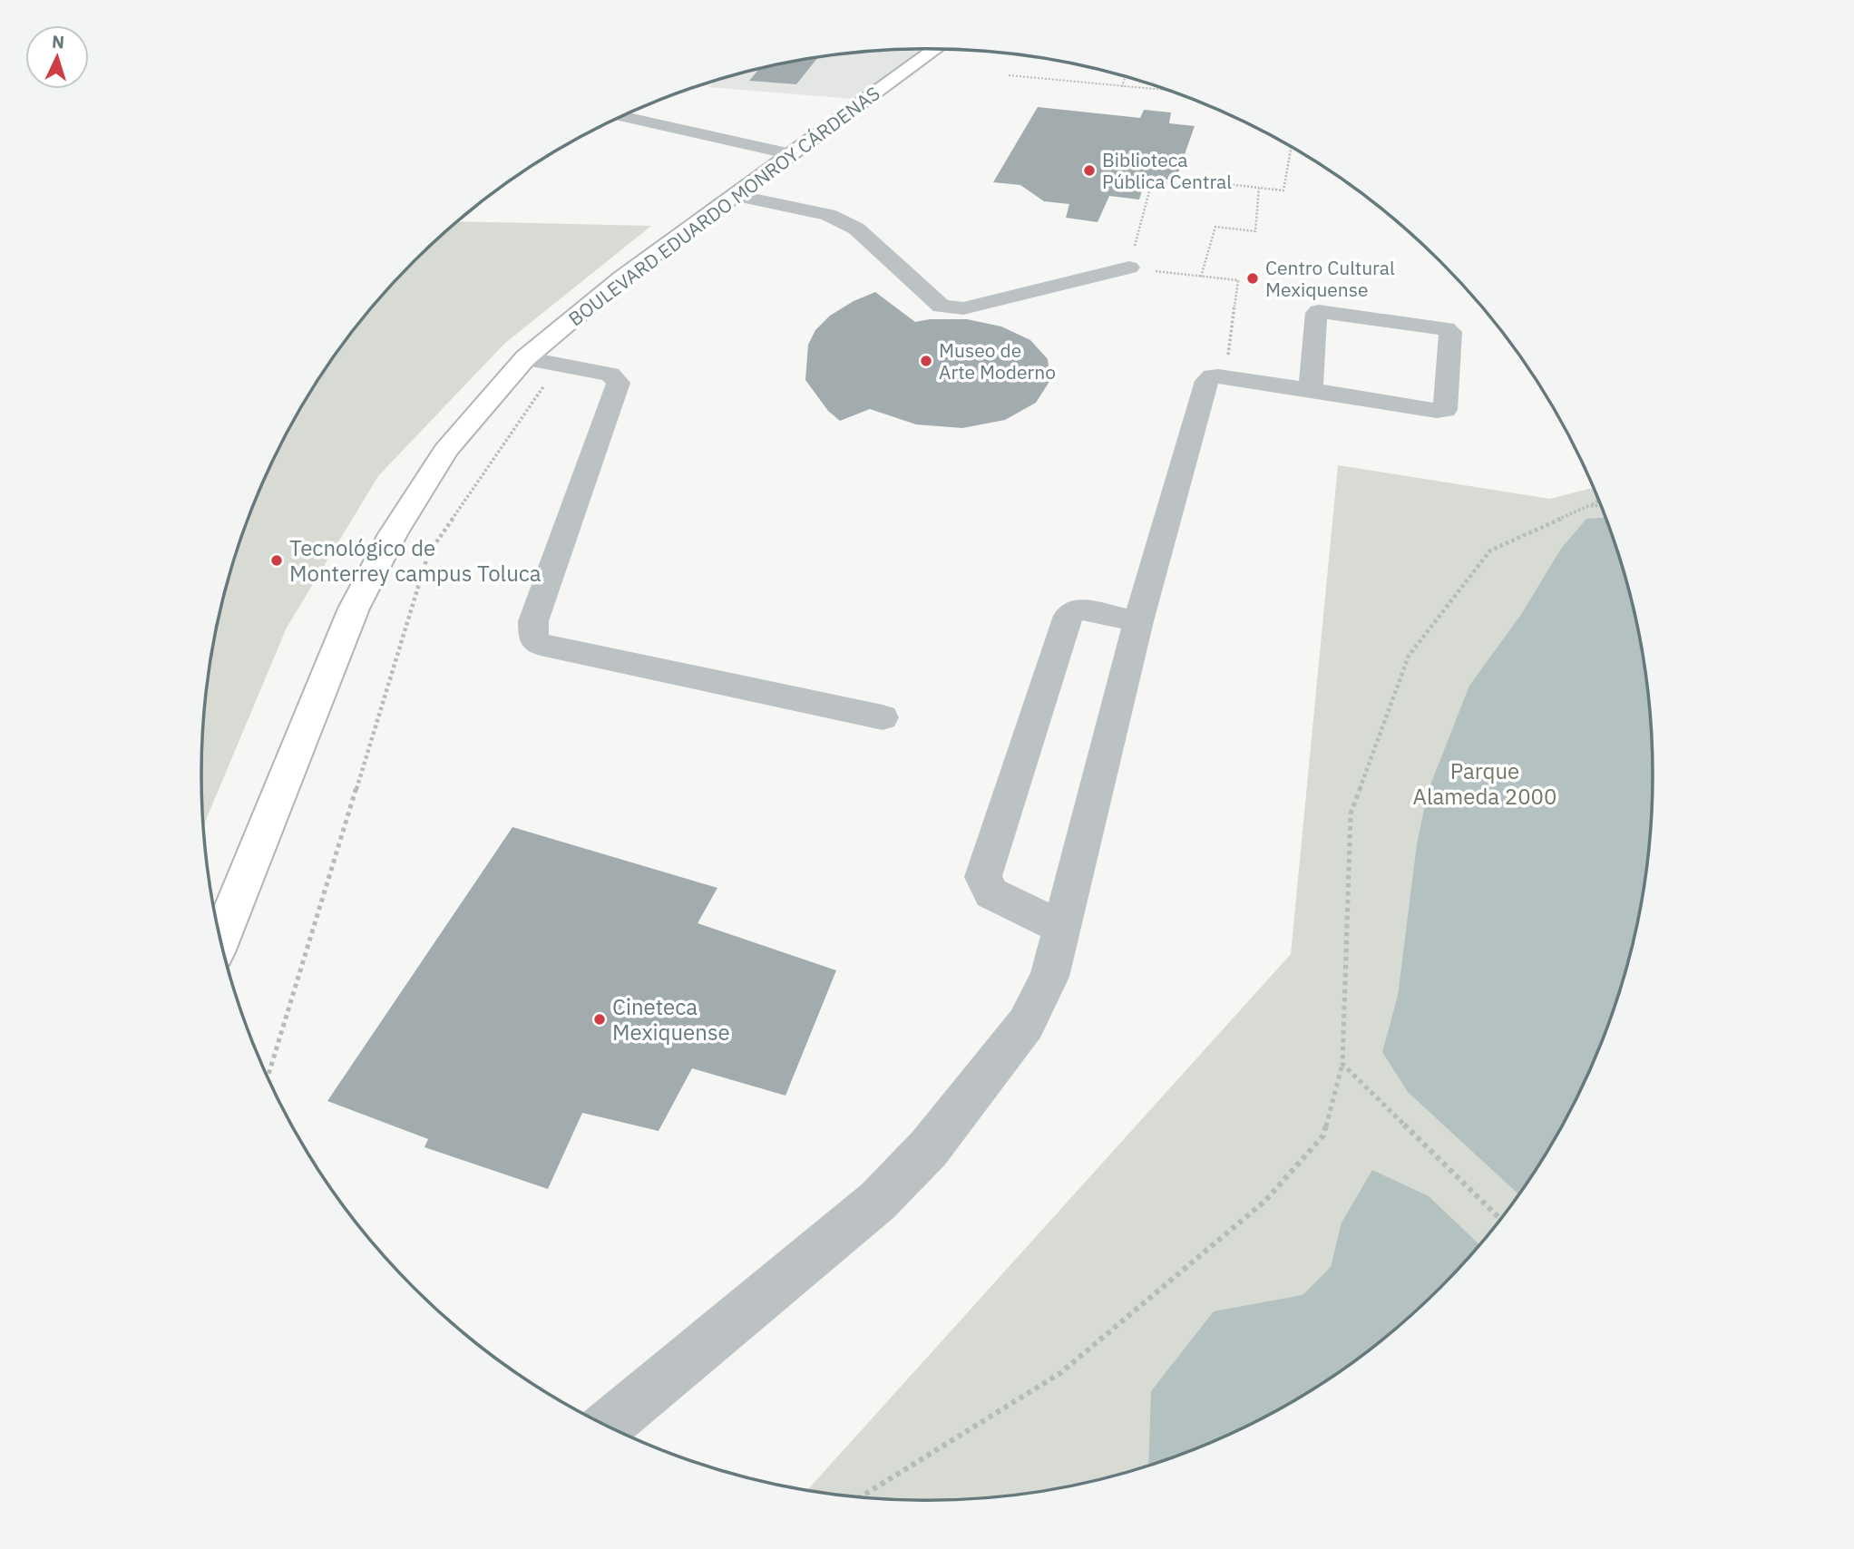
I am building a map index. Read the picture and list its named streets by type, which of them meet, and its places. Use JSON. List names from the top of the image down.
{
  "streets": {
    "main road": ["BOULEVARD EDUARDO MONROY CÁRDENAS"]
  },
  "parks": ["Parque Alameda 2000"],
  "places": [
    "Biblioteca Pública Central",
    "Centro Cultural Mexiquense",
    "Museo de Arte Moderno",
    "Tecnológico de Monterrey campus Toluca",
    "Cineteca Mexiquense"
  ],
  "north": "top"
}
